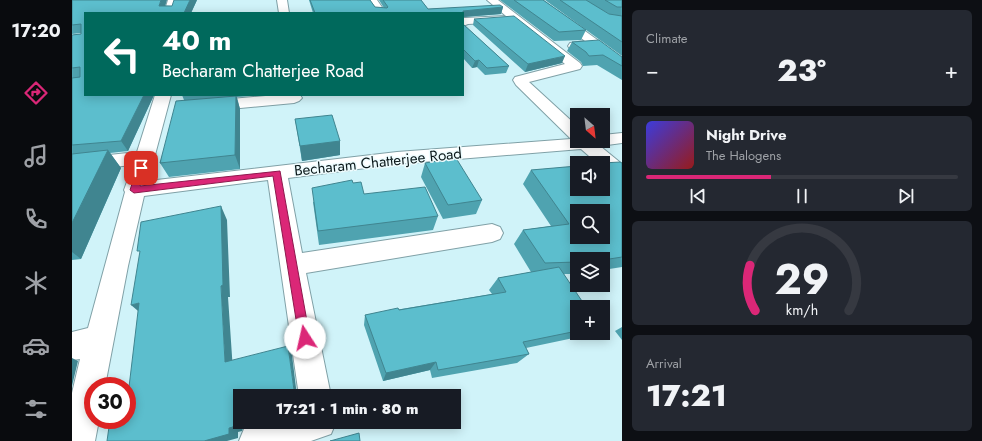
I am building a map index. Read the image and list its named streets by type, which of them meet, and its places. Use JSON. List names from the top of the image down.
{
  "streets": {
    "street": ["Becharam Chatterjee Road"]
  },
  "north": "bottom right",
  "page": {
    "tabs": "17:20",
    "tile": [
      "Climate",
      ["Arrival", "17:21"]
    ],
    "turn": ["40 m", "Becharam Chatterjee Road"],
    "heat": ["−", "23°", "+"],
    "map_buttons": "+",
    "song": ["Night Drive", "The Halogens"],
    "limit": "30",
    "trip": "17:21 · 1 min · 80 m",
    "gauge": ["29", "km/h"]
  }
}
